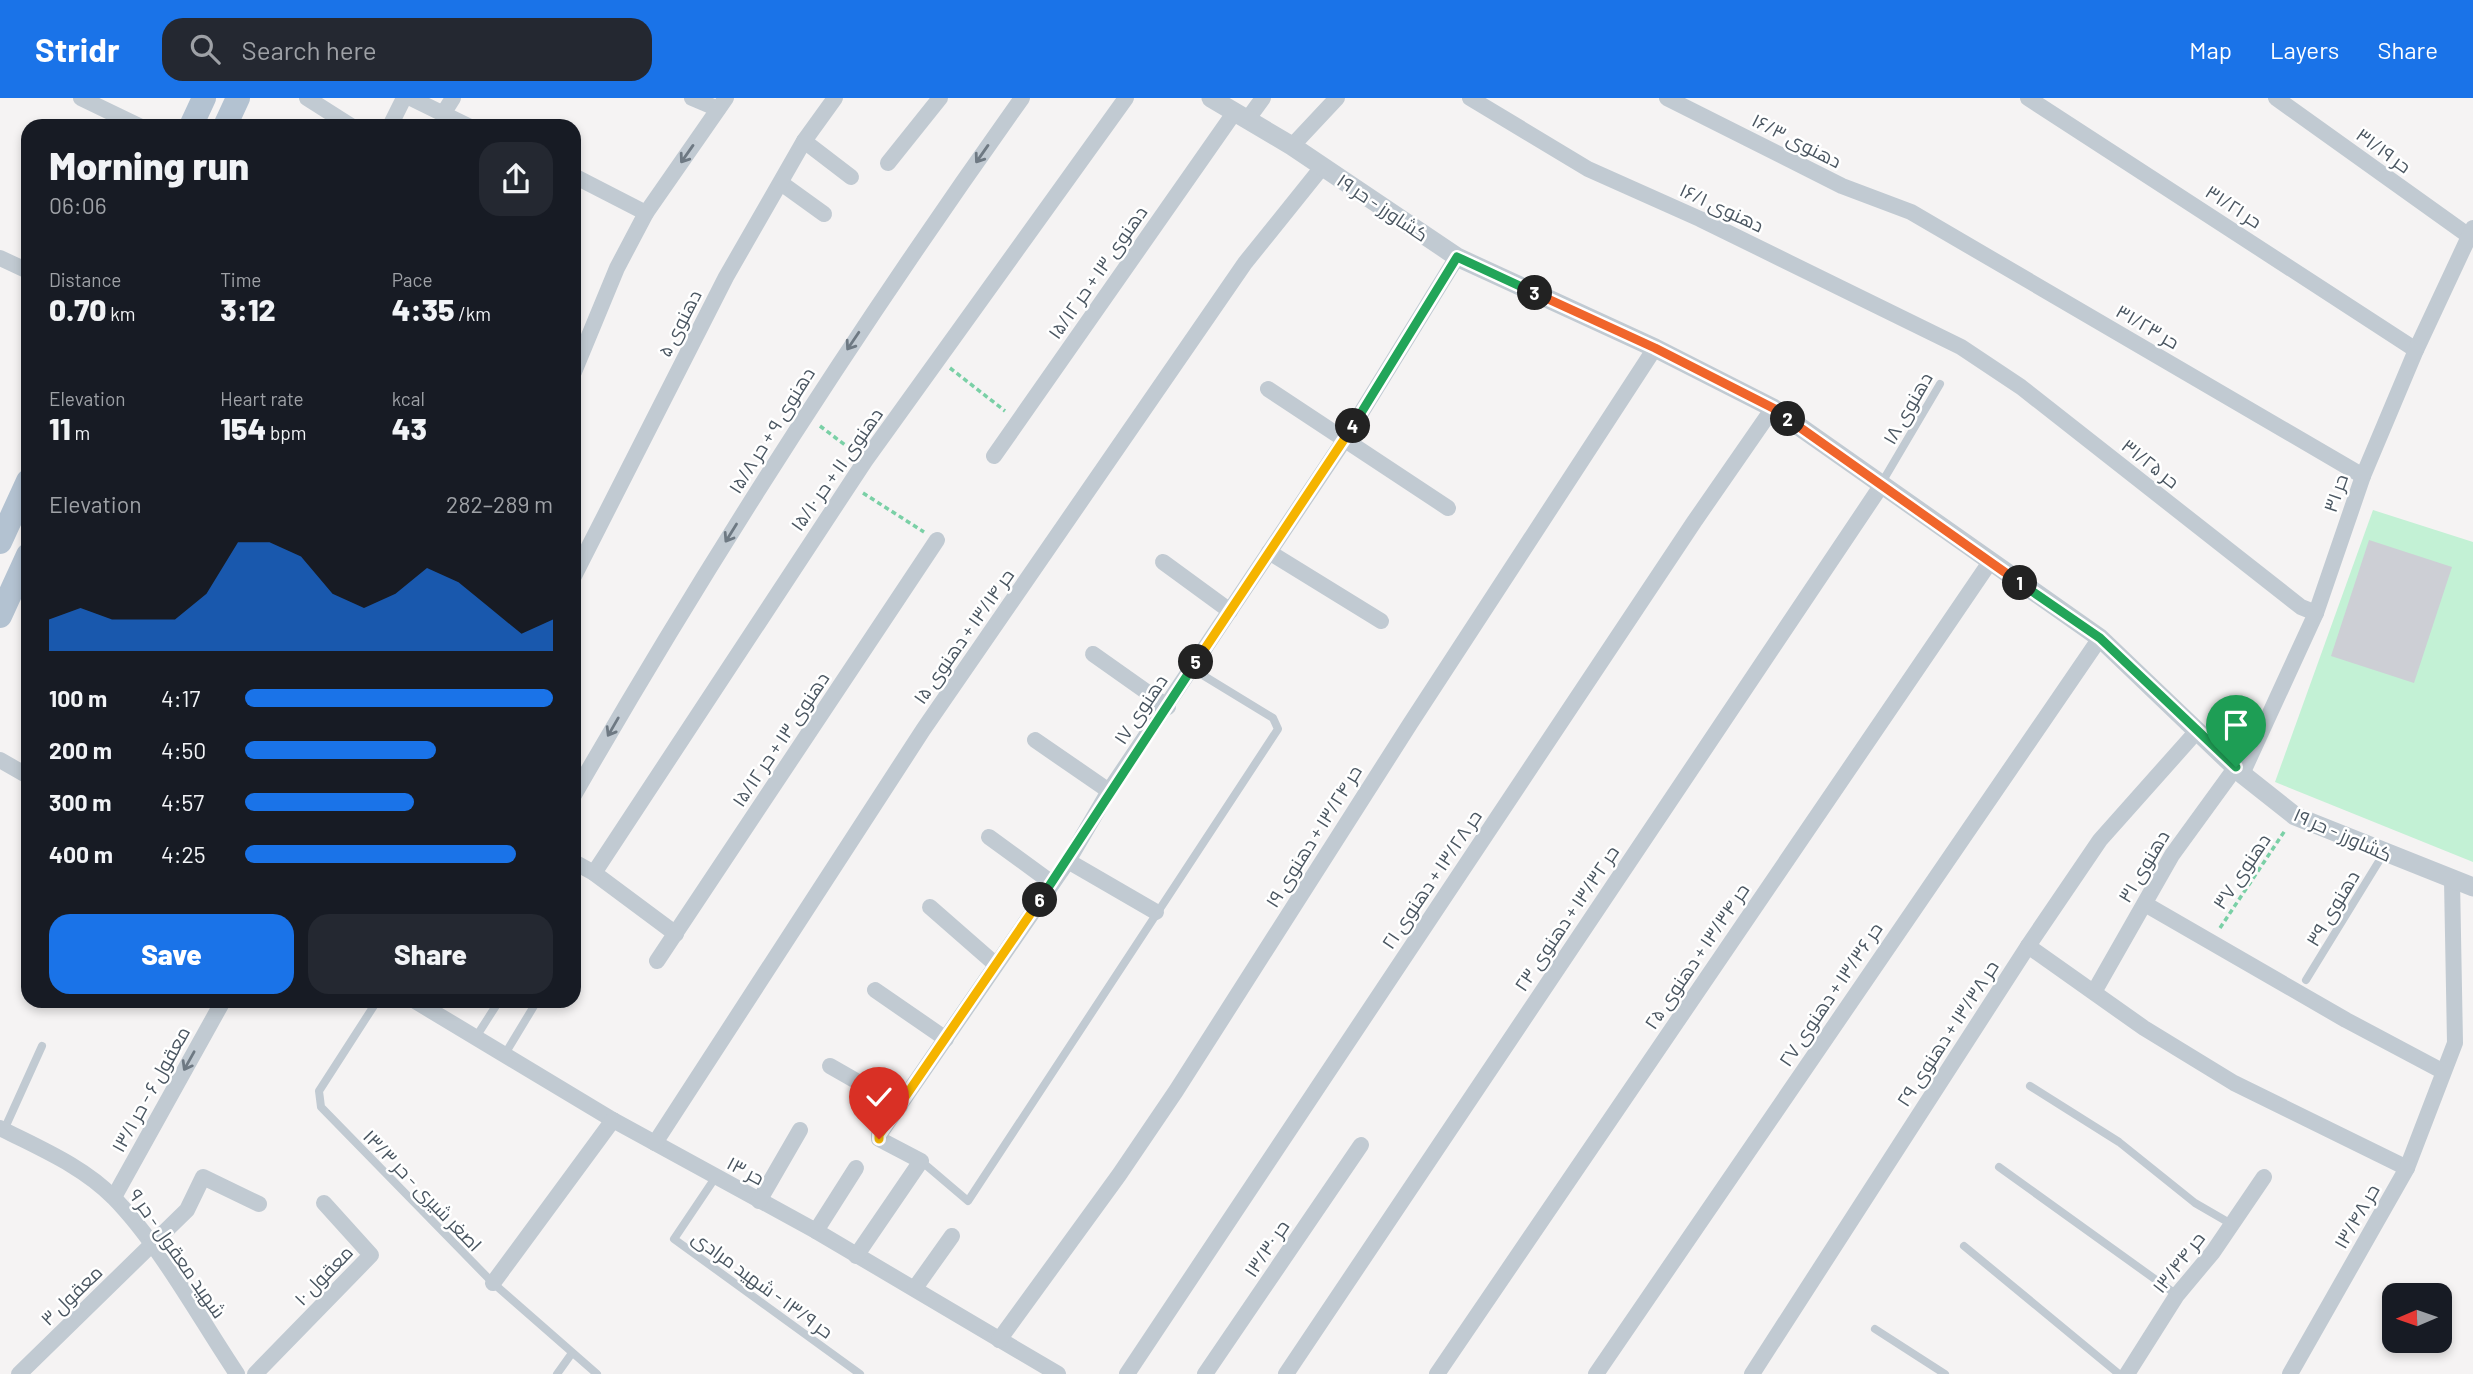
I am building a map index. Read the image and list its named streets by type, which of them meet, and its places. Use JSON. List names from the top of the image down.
{
  "streets": {
    "street": [
      "دهنوی ۱۶/۳",
      "حر ۳۱/۱۹",
      "حر ۳۱/۲۱",
      "کشاورز - حر ۱۹",
      "دهنوی ۱۶/۱",
      "دهنوی ۱۳ + حر ۱۵/۱۲",
      "دهنوی ۵",
      "حر ۳۱/۲۳",
      "دهنوی ۹ + حر ۱۵/۸",
      "حر ۳۱/۲۵",
      "دهنوی ۱۱ + حر ۱۵/۱۰",
      "حر ۳۱",
      "حر ۱۳/۱۴ + دهنوی ۱۵",
      "دهنوی ۱۷",
      "حر ۱۳/۲۴ + دهنوی ۱۹",
      "دهنوی ۳۱",
      "حر ۱۳/۲۸ + دهنوی ۲۱",
      "حر ۱۳/۳۲ + دهنوی ۲۳",
      "حر ۱۳/۳۴ + دهنوی ۲۵",
      "حر ۱۳/۳۶ + دهنوی ۲۷",
      "حر ۱۳/۳۸ + دهنوی ۲۹",
      "معقول ۶ - حر ۱۳/۱",
      "حر ۱۳",
      "حر ۱۳/۴۸",
      "حر ۱۳/۳۰",
      "شهید معقول - حر ۹",
      "حر ۱۳/۴۴",
      "معقول ۱۰",
      "معقول ۳"
    ],
    "lane": [
      "دهنوی ۱۸",
      "دهنوی ۳۹",
      "اصغر شیری - حر ۱۳/۳",
      "حر ۱۳/۹ - شهید مرادی"
    ],
    "path": ["دهنوی ۳۷"]
  },
  "crossings": [
    ["دهنوی ۱۶/۳", "حر ۳۱/۲۳"],
    ["حر ۳۱/۱۹", "حر ۳۱"],
    ["حر ۳۱/۲۱", "حر ۳۱"],
    ["کشاورز - حر ۱۹", "دهنوی ۱۳ + حر ۱۵/۱۲"],
    ["کشاورز - حر ۱۹", "دهنوی ۱۸"],
    ["کشاورز - حر ۱۹", "حر ۳۱"],
    ["کشاورز - حر ۱۹", "حر ۱۳/۱۴ + دهنوی ۱۵"],
    ["کشاورز - حر ۱۹", "دهنوی ۱۷"],
    ["کشاورز - حر ۱۹", "حر ۱۳/۲۴ + دهنوی ۱۹"],
    ["کشاورز - حر ۱۹", "دهنوی ۳۱"],
    ["کشاورز - حر ۱۹", "دهنوی ۳۷"],
    ["کشاورز - حر ۱۹", "حر ۱۳/۲۸ + دهنوی ۲۱"],
    ["کشاورز - حر ۱۹", "دهنوی ۳۹"],
    ["کشاورز - حر ۱۹", "حر ۱۳/۳۲ + دهنوی ۲۳"],
    ["کشاورز - حر ۱۹", "حر ۱۳/۳۴ + دهنوی ۲۵"],
    ["کشاورز - حر ۱۹", "حر ۱۳/۳۶ + دهنوی ۲۷"],
    ["کشاورز - حر ۱۹", "حر ۱۳/۳۸ + دهنوی ۲۹"],
    ["کشاورز - حر ۱۹", "حر ۱۳/۴۸"],
    ["دهنوی ۱۶/۱", "حر ۳۱/۲۵"],
    ["حر ۳۱/۲۳", "حر ۳۱"],
    ["دهنوی ۱۸", "حر ۱۳/۳۲ + دهنوی ۲۳"],
    ["حر ۳۱/۲۵", "حر ۳۱"],
    ["حر ۳۱", "دهنوی ۳۱"],
    ["حر ۱۳/۱۴ + دهنوی ۱۵", "حر ۱۳"],
    ["حر ۱۳/۲۴ + دهنوی ۱۹", "حر ۱۳"],
    ["معقول ۶ - حر ۱۳/۱", "شهید معقول - حر ۹"],
    ["حر ۱۳", "حر ۱۳/۹ - شهید مرادی"],
    ["شهید معقول - حر ۹", "معقول ۳"]
  ],
  "one_way": ["دهنوی ۹ + حر ۱۵/۸", "معقول ۶ - حر ۱۳/۱"],
  "north": "left",
  "page": {
    "header": "Stridr",
    "search": "Search here",
    "nav": ["Map", "Layers", "Share"],
    "heading": ["Morning run", "06:06"],
    "stats": [
      ["Distance", "0.70 km"],
      ["Time", "3:12"],
      ["Pace", "4:35 /km"],
      ["Elevation", "11 m"],
      ["Heart rate", "154 bpm"],
      ["kcal", "43"]
    ],
    "pins": [
      "3",
      "2",
      "4",
      "1",
      "5",
      "6"
    ],
    "chart": ["Elevation", "282–289 m"],
    "list": [
      {
        "name": "100 m",
        "note": "4:17"
      },
      {
        "name": "200 m",
        "note": "4:50"
      },
      {
        "name": "300 m",
        "note": "4:57"
      },
      {
        "name": "400 m",
        "note": "4:25"
      }
    ],
    "buttons": ["Save", "Share"]
  }
}
